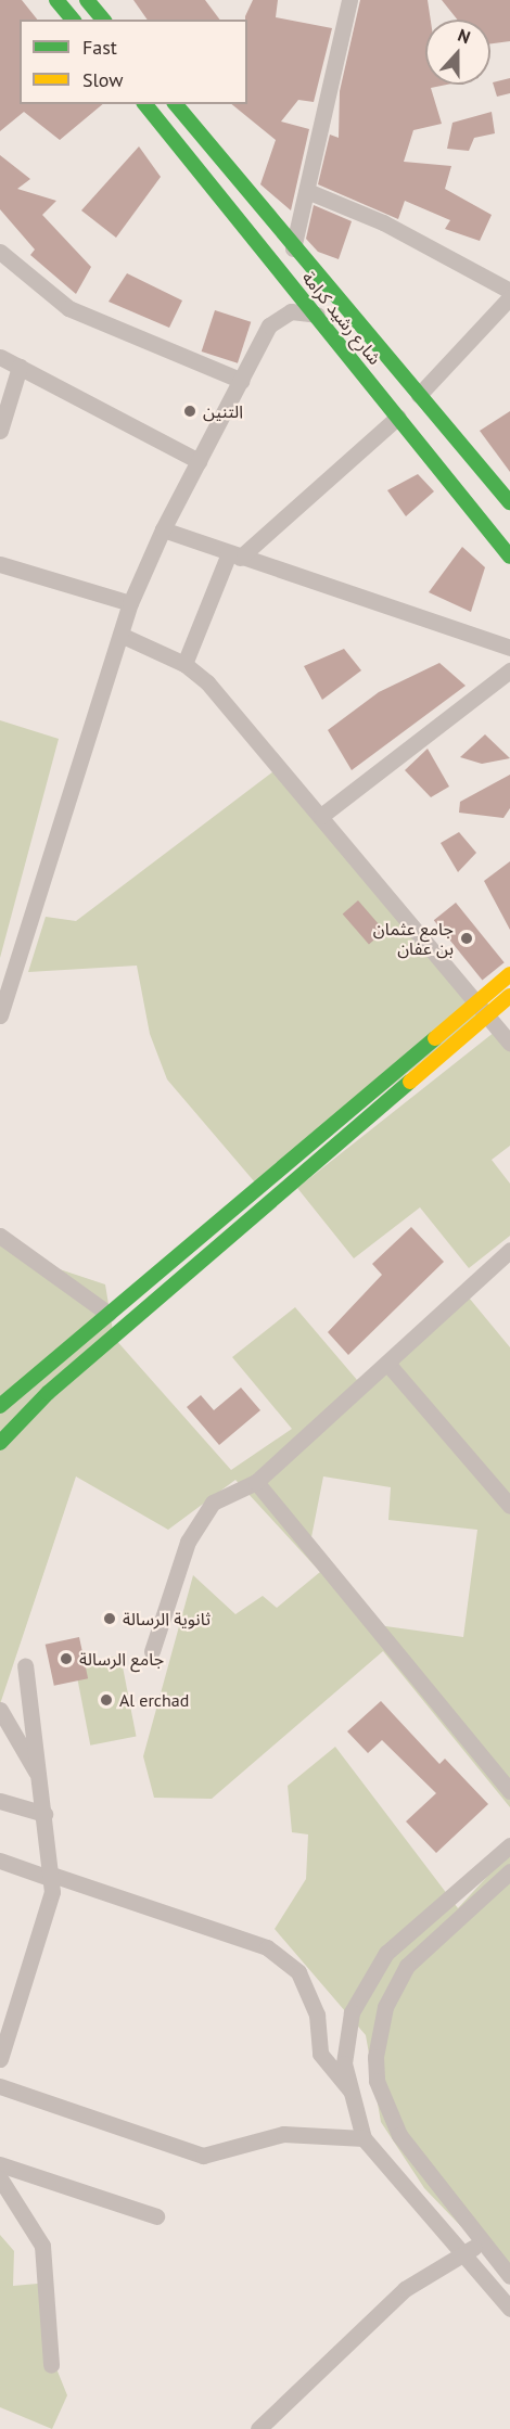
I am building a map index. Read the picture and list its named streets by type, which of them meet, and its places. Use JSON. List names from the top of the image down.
{
  "streets": {
    "street": ["شارع رشيد كرامة"]
  },
  "places": [
    "التنين",
    "جامع عثمان بن عفان",
    "ثانوية الرسالة",
    "جامع الرسالة",
    "Al erchad"
  ],
  "legend": ["Fast", "Slow"],
  "north": "top"
}
